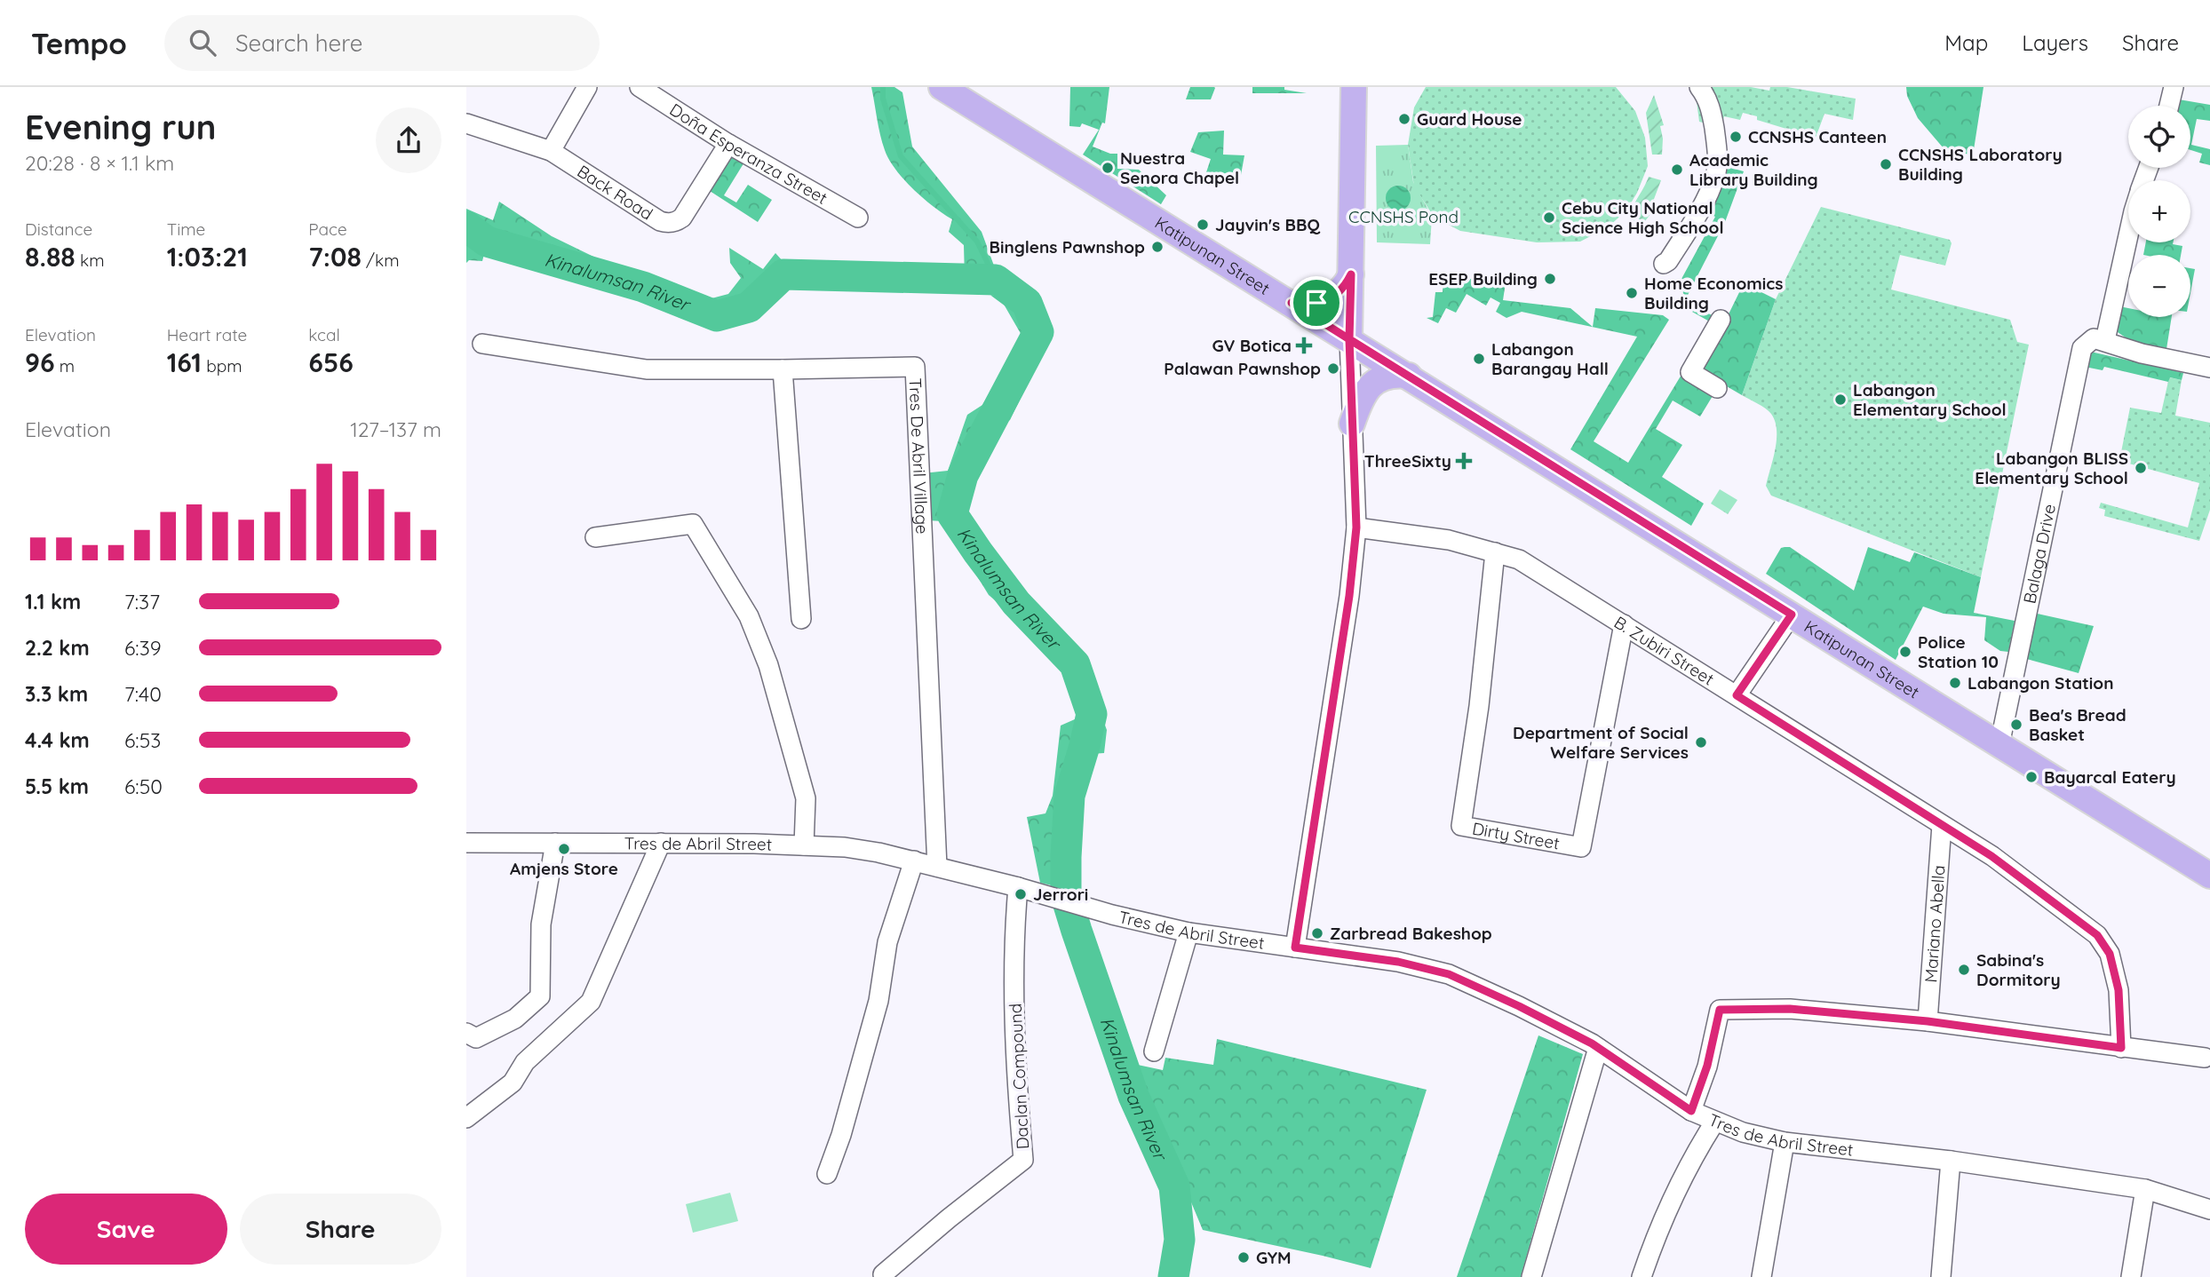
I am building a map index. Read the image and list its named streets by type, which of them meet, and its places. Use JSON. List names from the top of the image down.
{
  "streets": {
    "main road": ["Katipunan Street"],
    "street": [
      "Doña Esperanza Street",
      "Back Road",
      "Tres De Abril Village",
      "Balaga Drive",
      "B. Zubiri Street",
      "Dirty Street",
      "Tres de Abril Street",
      "Mariano Abella",
      "Daclan Compound"
    ]
  },
  "crossings": [
    ["Doña Esperanza Street", "Back Road"],
    ["Katipunan Street", "Balaga Drive"],
    ["Tres De Abril Village", "Tres de Abril Street"],
    ["B. Zubiri Street", "Dirty Street"],
    ["B. Zubiri Street", "Mariano Abella"],
    ["Tres de Abril Street", "Daclan Compound"]
  ],
  "water": ["Kinalumsan River"],
  "parks": ["CCNSHS Pond"],
  "places": {
    "other": [
      "Guard House",
      "CCNSHS Canteen",
      "CCNSHS Laboratory Building",
      "Nuestra Senora Chapel",
      "Academic Library Building",
      "Cebu City National Science High School",
      "Jayvin's BBQ",
      "Binglens Pawnshop",
      "ESEP Building",
      "Home Economics Building",
      "Labangon Barangay Hall",
      "Palawan Pawnshop",
      "Labangon Elementary School",
      "Labangon BLISS Elementary School",
      "Police Station 10",
      "Labangon Station",
      "Bea's Bread Basket",
      "Department of Social Welfare Services",
      "Bayarcal Eatery",
      "Amjens Store",
      "Jerrori",
      "Zarbread Bakeshop",
      "Sabina's Dormitory",
      "GYM"
    ],
    "health": ["GV Botica", "ThreeSixty"]
  },
  "page": {
    "header": "Tempo",
    "search": "Search here",
    "nav": ["Map", "Layers", "Share"],
    "heading": ["Evening run", "20:28 · 8 × 1.1 km"],
    "map_buttons": ["+", "−"],
    "stats": [
      ["Distance", "8.88 km"],
      ["Time", "1:03:21"],
      ["Pace", "7:08 /km"],
      ["Elevation", "96 m"],
      ["Heart rate", "161 bpm"],
      ["kcal", "656"]
    ],
    "chart": ["Elevation", "127–137 m"],
    "list": [
      {
        "name": "1.1 km",
        "note": "7:37"
      },
      {
        "name": "2.2 km",
        "note": "6:39"
      },
      {
        "name": "3.3 km",
        "note": "7:40"
      },
      {
        "name": "4.4 km",
        "note": "6:53"
      },
      {
        "name": "5.5 km",
        "note": "6:50"
      }
    ],
    "buttons": ["Save", "Share"]
  }
}
